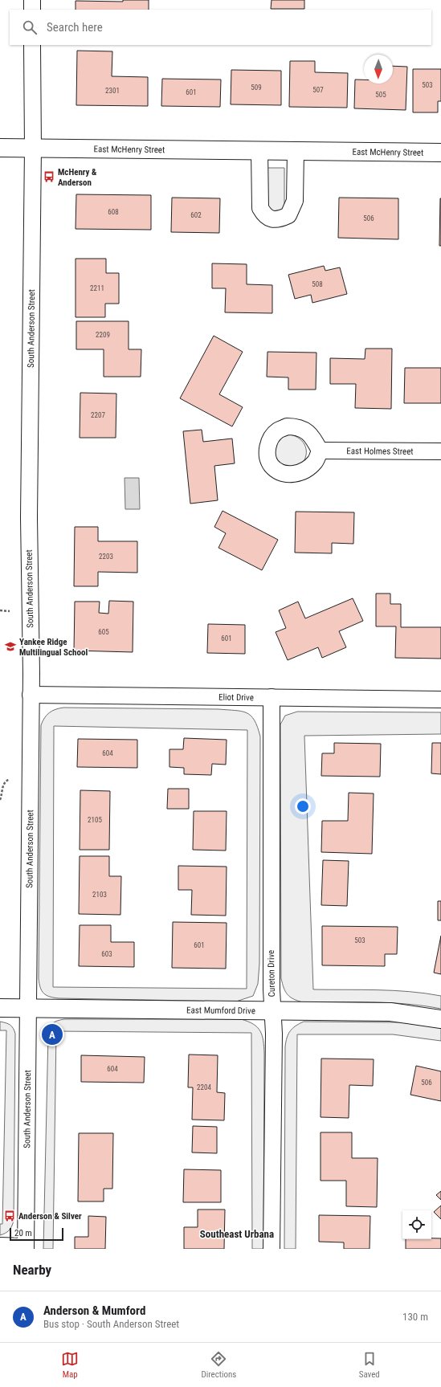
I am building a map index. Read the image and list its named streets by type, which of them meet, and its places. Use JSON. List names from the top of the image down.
{
  "streets": {
    "street": [
      "East McHenry Street",
      "South Anderson Street",
      "East Holmes Street",
      "Eliot Drive",
      "Cureton Drive",
      "East Mumford Drive"
    ]
  },
  "crossings": [
    ["East McHenry Street", "South Anderson Street"],
    ["South Anderson Street", "Eliot Drive"],
    ["South Anderson Street", "East Mumford Drive"],
    ["Eliot Drive", "Cureton Drive"],
    ["Cureton Drive", "East Mumford Drive"]
  ],
  "districts": ["Southeast Urbana"],
  "places": {
    "bus stop": ["McHenry & Anderson", "Anderson & Silver"],
    "school or university": ["Yankee Ridge Multilingual School"]
  },
  "house_numbers": [
    "503",
    "509",
    "507",
    "2301",
    "601",
    "505",
    "608",
    "602",
    "506",
    "508",
    "2211",
    "2209",
    "2207",
    "2203",
    "605",
    "601",
    "604",
    "2105",
    "2103",
    "503",
    "601",
    "603",
    "604",
    "506",
    "2204"
  ],
  "scale_bar": "20 m",
  "north": "bottom",
  "page": {
    "search": "Search here",
    "pins": "A",
    "scale": "20 m",
    "heading": "Nearby",
    "list": [
      {
        "mark": "A",
        "name": "Anderson & Mumford",
        "note": "Bus stop · South Anderson Street",
        "value": "130 m"
      }
    ],
    "nav": ["Map", "Directions", "Saved"]
  }
}
